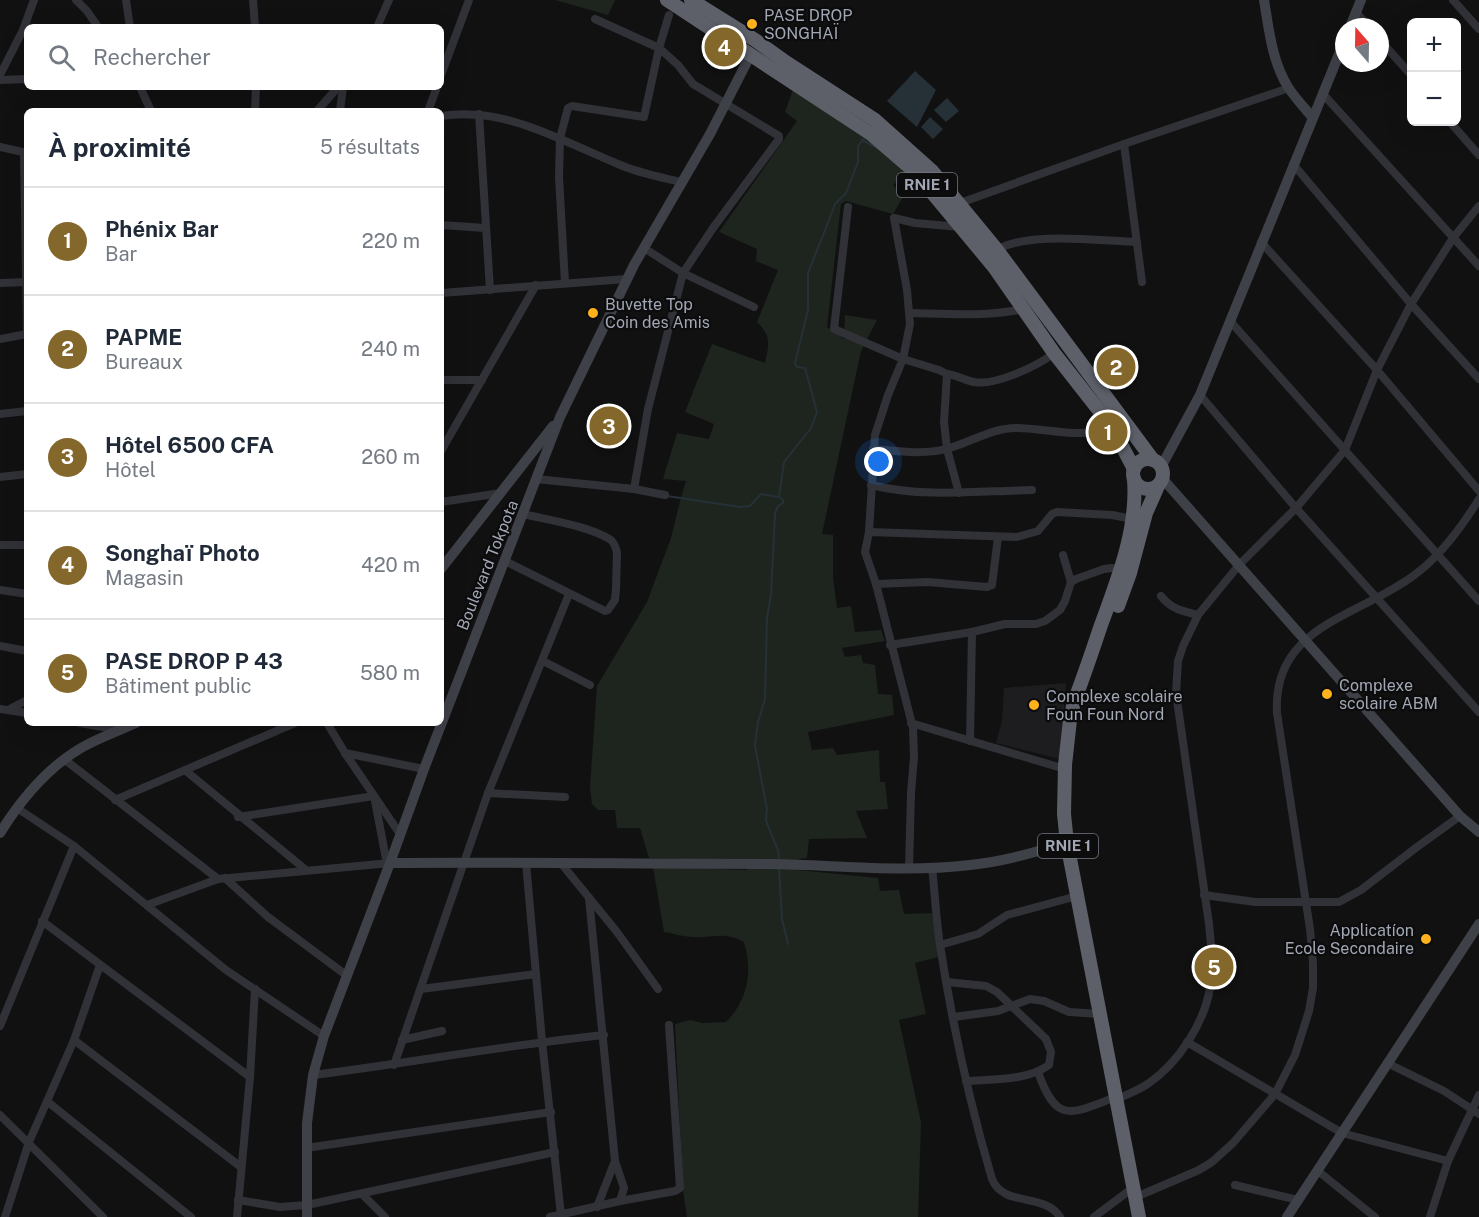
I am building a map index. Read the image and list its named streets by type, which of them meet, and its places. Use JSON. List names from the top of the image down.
{
  "streets": {
    "highway": ["RNIE 1"],
    "street": ["Boulevard Tokpota"]
  },
  "crossings": [
    ["RNIE 1", "Boulevard Tokpota"]
  ],
  "places": [
    "PASE DROP SONGHAÏ",
    "Buvette Top Coin des Amis",
    "Complexe scolaire ABM",
    "Complexe scolaire Foun Foun Nord",
    "Applicatíon Ecole Secondaire"
  ],
  "north": "top",
  "page": {
    "map_buttons": ["+", "−"],
    "search": "Rechercher",
    "pins": [
      "4",
      "2",
      "3",
      "1",
      "5"
    ],
    "heading": ["À proximité", "5 résultats"],
    "list": [
      {
        "mark": "1",
        "name": "Phénix Bar",
        "note": "Bar",
        "value": "220 m"
      },
      {
        "mark": "2",
        "name": "PAPME",
        "note": "Bureaux",
        "value": "240 m"
      },
      {
        "mark": "3",
        "name": "Hôtel 6500 CFA",
        "note": "Hôtel",
        "value": "260 m"
      },
      {
        "mark": "4",
        "name": "Songhaï Photo",
        "note": "Magasin",
        "value": "420 m"
      },
      {
        "mark": "5",
        "name": "PASE DROP P 43",
        "note": "Bâtiment public",
        "value": "580 m"
      }
    ]
  }
}
